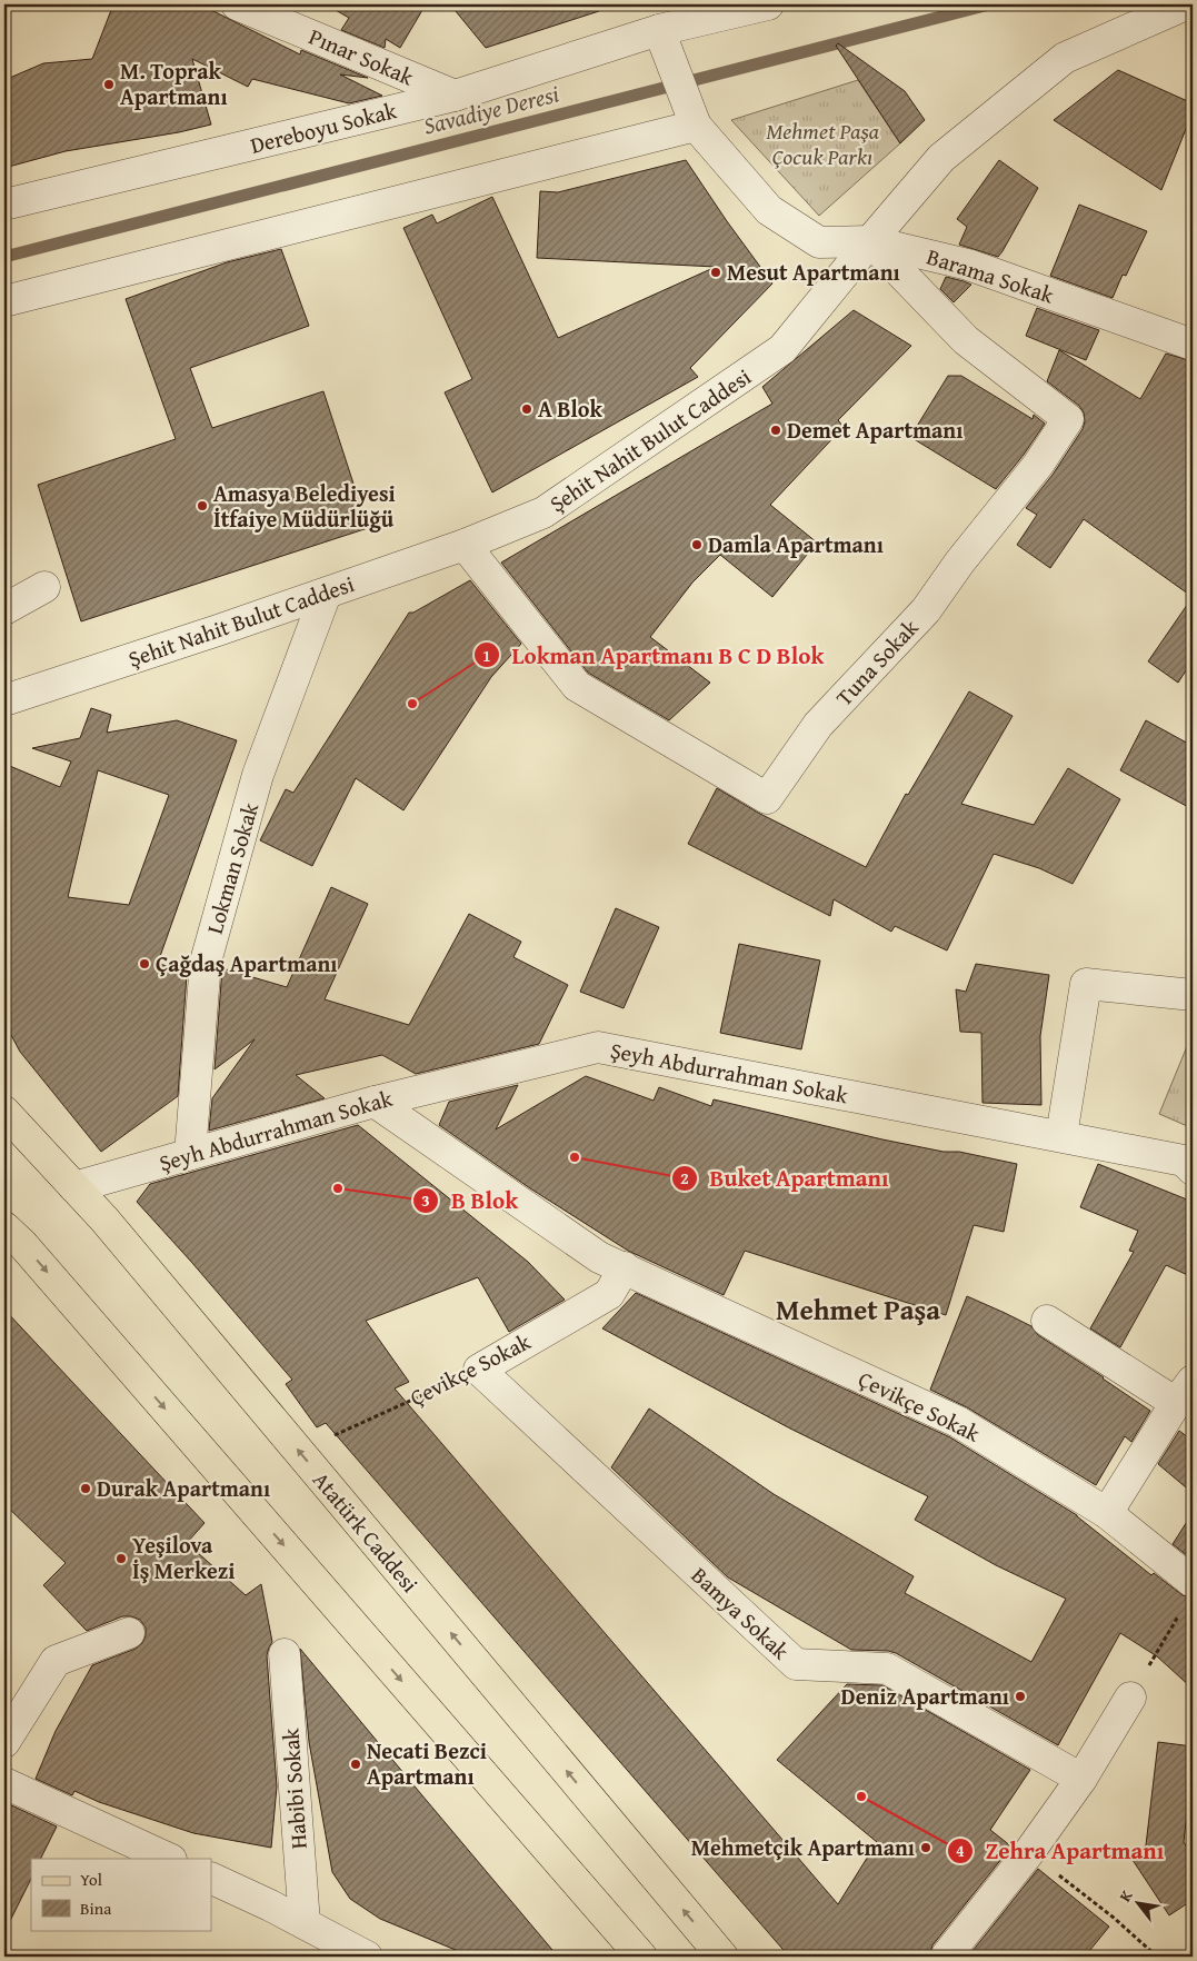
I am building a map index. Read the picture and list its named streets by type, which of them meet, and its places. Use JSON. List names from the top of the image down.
{
  "streets": {
    "main road": ["Atatürk Caddesi"],
    "street": [
      "Pınar Sokak",
      "Dereboyu Sokak",
      "Barama Sokak",
      "Şehit Nahit Bulut Caddesi",
      "Tuna Sokak",
      "Lokman Sokak",
      "Şeyh Abdurrahman Sokak",
      "Çevikçe Sokak",
      "Bamya Sokak",
      "Habibi Sokak"
    ]
  },
  "crossings": [
    ["Pınar Sokak", "Dereboyu Sokak"],
    ["Dereboyu Sokak", "Barama Sokak"],
    ["Barama Sokak", "Şehit Nahit Bulut Caddesi"],
    ["Barama Sokak", "Tuna Sokak"],
    ["Şehit Nahit Bulut Caddesi", "Tuna Sokak"],
    ["Şehit Nahit Bulut Caddesi", "Lokman Sokak"],
    ["Lokman Sokak", "Şeyh Abdurrahman Sokak"],
    ["Şeyh Abdurrahman Sokak", "Çevikçe Sokak"],
    ["Şeyh Abdurrahman Sokak", "Atatürk Caddesi"],
    ["Çevikçe Sokak", "Atatürk Caddesi"],
    ["Çevikçe Sokak", "Bamya Sokak"]
  ],
  "districts": ["Mehmet Paşa"],
  "water": ["Savadiye Deresi"],
  "parks": ["Mehmet Paşa Çocuk Parkı"],
  "places": [
    "M. Toprak Apartmanı",
    "Mesut Apartmanı",
    "A Blok",
    "Demet Apartmanı",
    "Amasya Belediyesi İtfaiye Müdürlüğü",
    "Damla Apartmanı",
    "Lokman Apartmanı B C D Blok",
    "Çağdaş Apartmanı",
    "Buket Apartmanı",
    "B Blok",
    "Durak Apartmanı",
    "Yeşilova İş Merkezi",
    "Deniz Apartmanı",
    "Necati Bezci Apartmanı",
    "Zehra Apartmanı",
    "Mehmetçik Apartmanı"
  ],
  "legend": ["Yol", "Bina"],
  "north": "top left"
}
